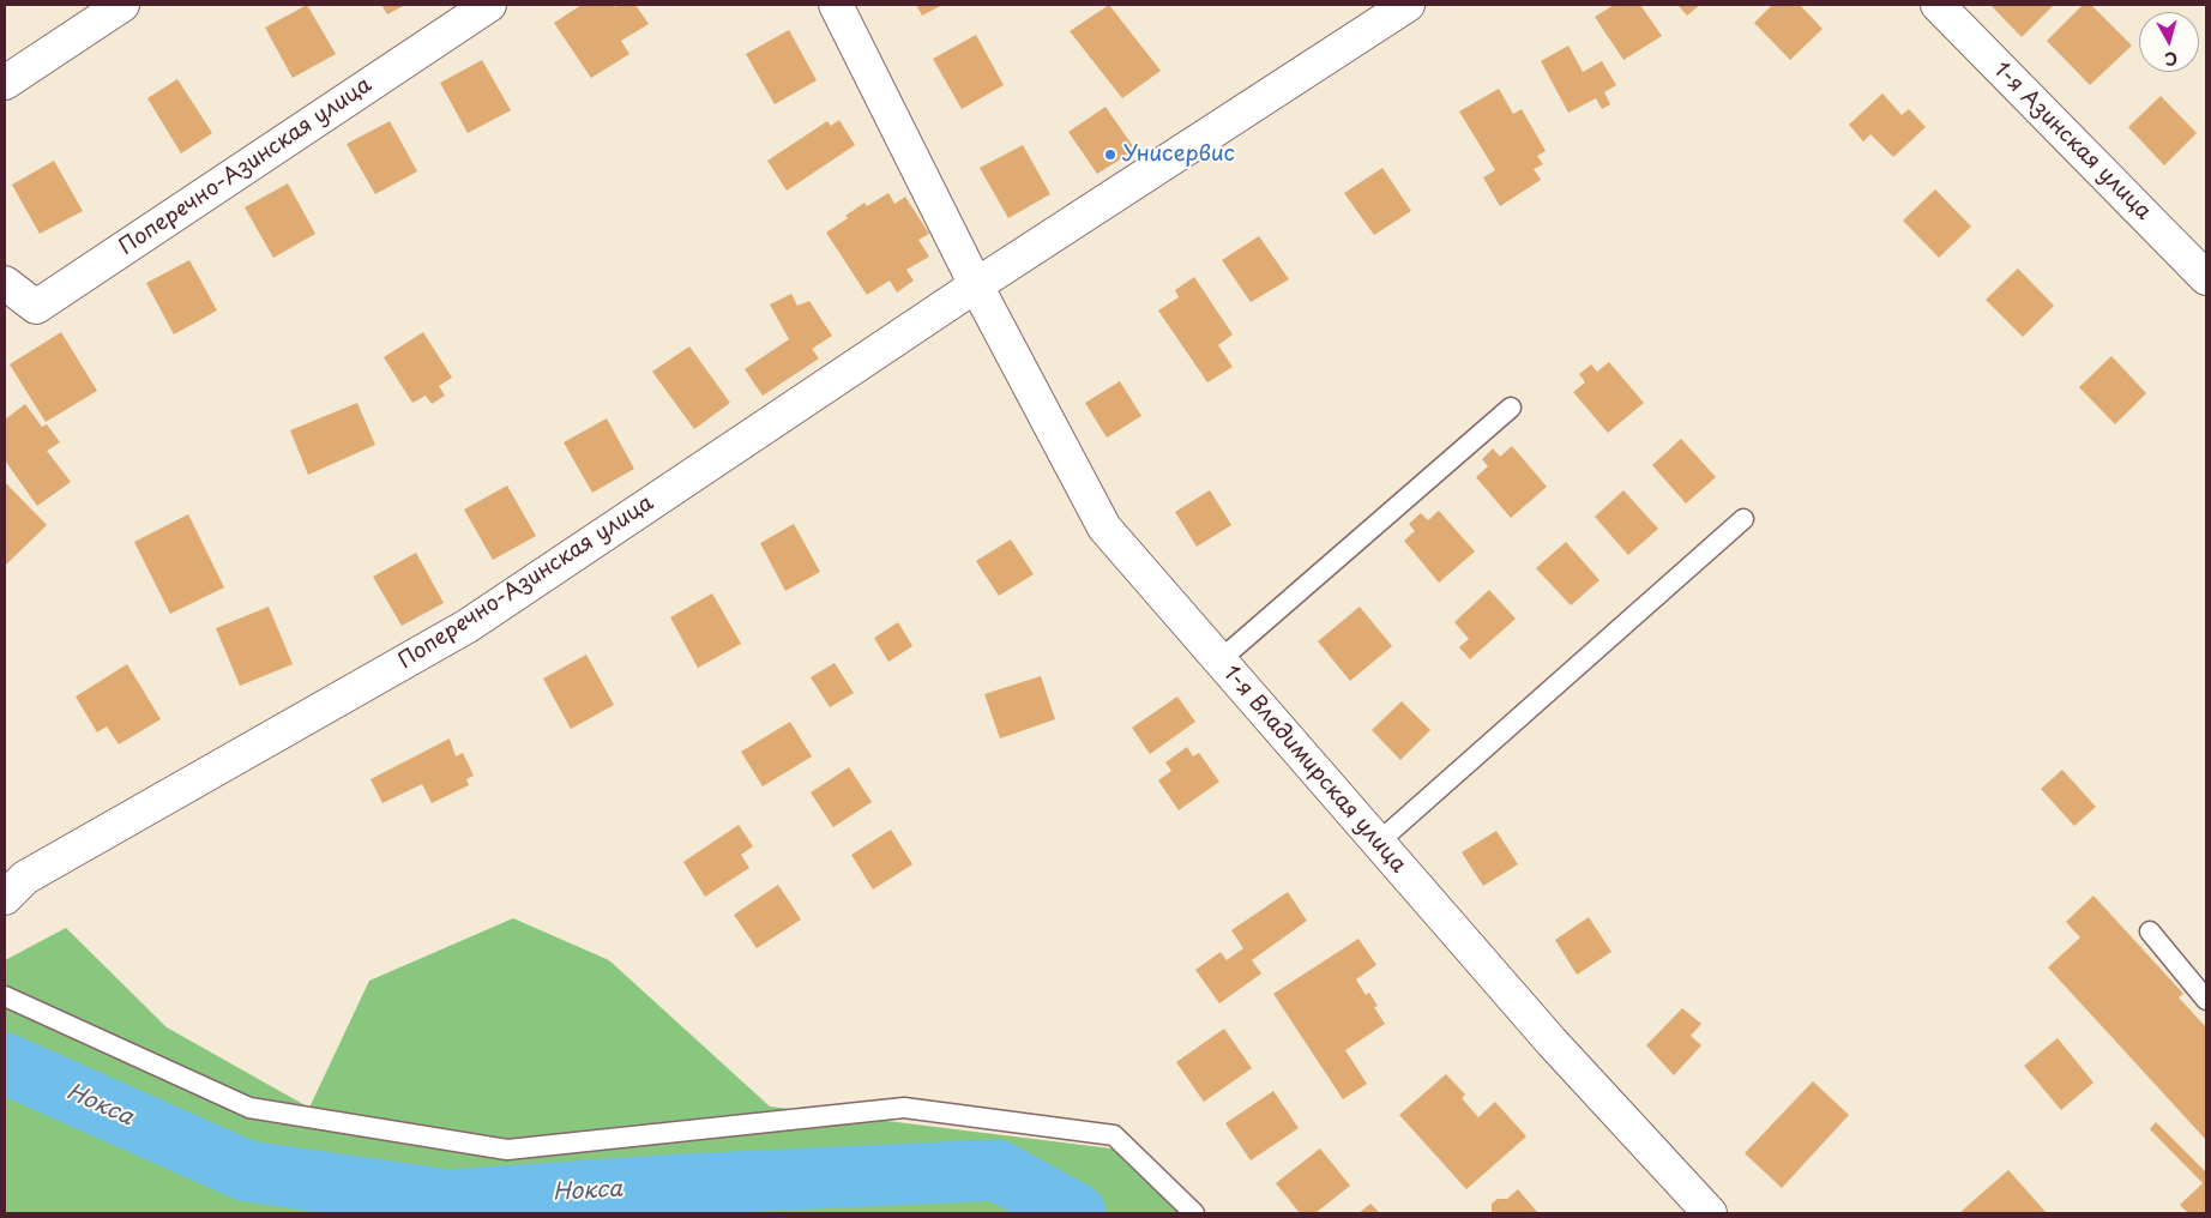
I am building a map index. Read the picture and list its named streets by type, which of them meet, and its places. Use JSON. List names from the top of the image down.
{
  "streets": {
    "street": ["1-я Азинская улица", "Поперечно-Азинская улица", "1-я Владимирская улица"]
  },
  "crossings": [
    ["Поперечно-Азинская улица", "1-я Владимирская улица"]
  ],
  "water": ["Нокса"],
  "places": ["Унисервис"],
  "north": "bottom"
}
